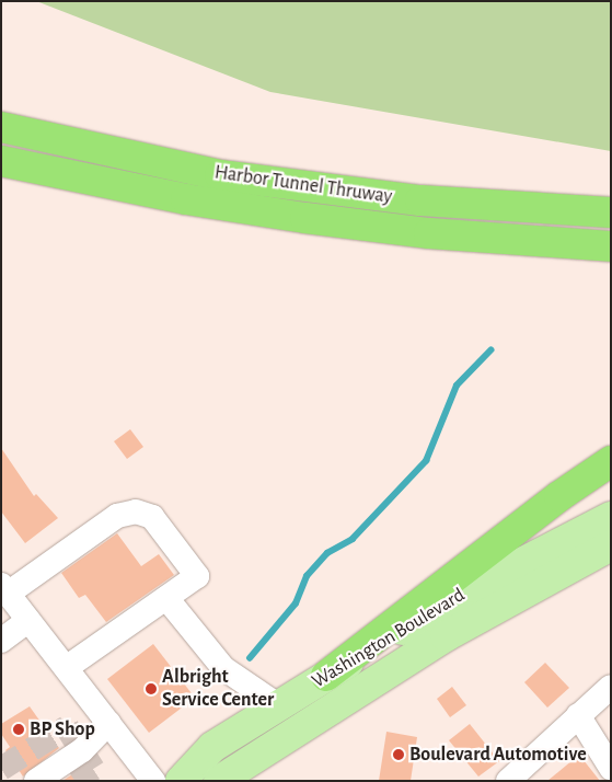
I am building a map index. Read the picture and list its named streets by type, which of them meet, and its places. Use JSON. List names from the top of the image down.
{
  "streets": {
    "highway": ["Harbor Tunnel Thruway"],
    "main road": ["Washington Boulevard"]
  },
  "places": ["Albright Service Center", "BP Shop", "Boulevard Automotive"]
}
